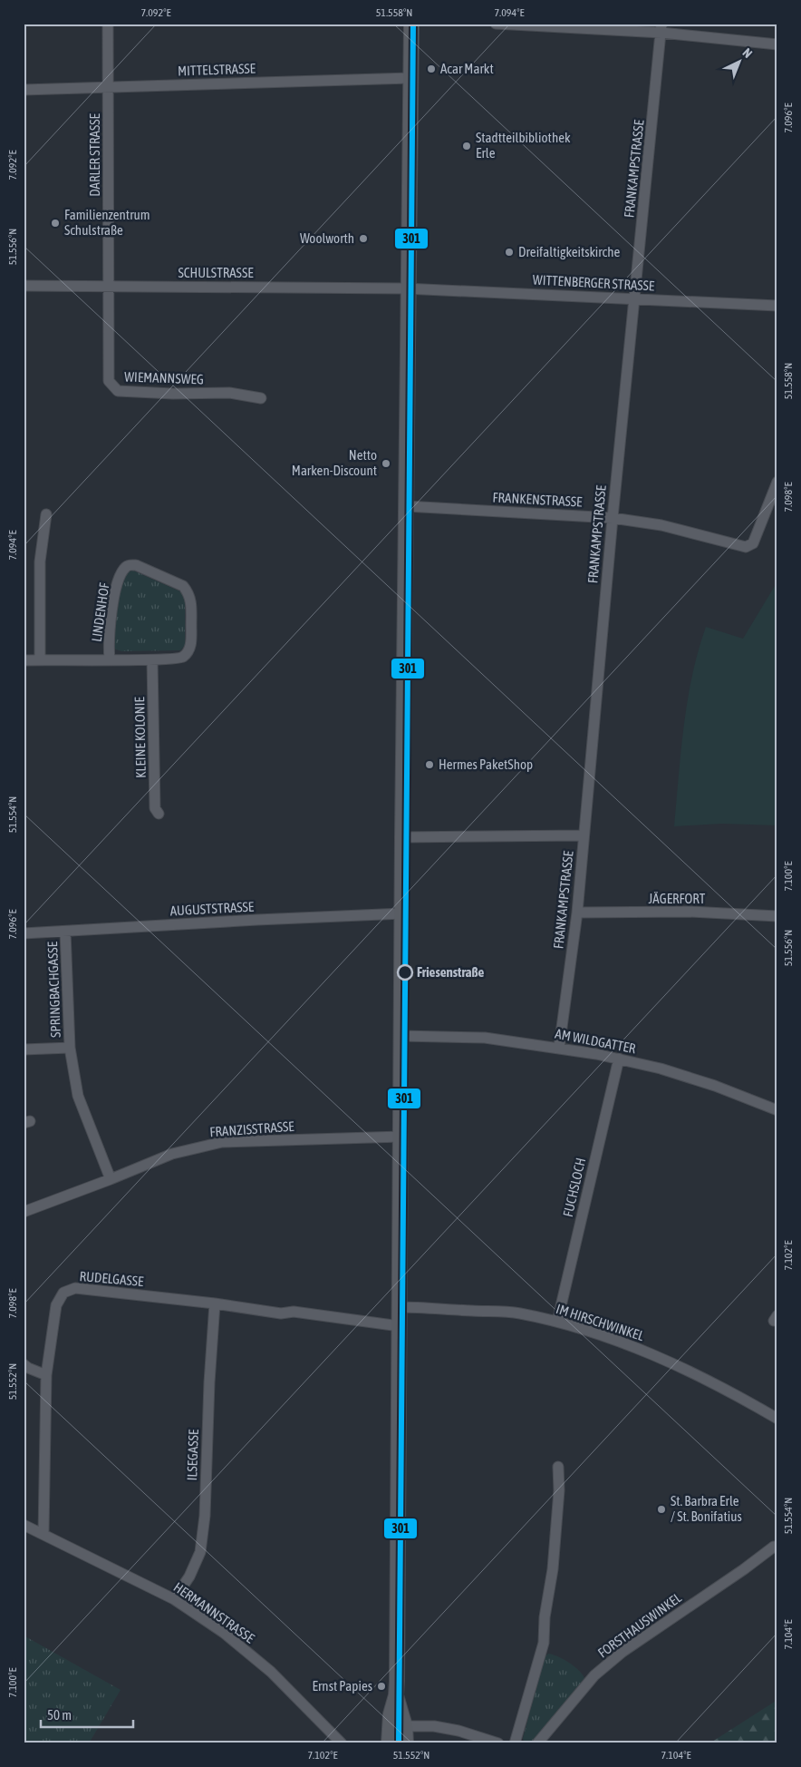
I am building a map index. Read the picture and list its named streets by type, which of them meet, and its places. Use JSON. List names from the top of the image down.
{
  "streets": {
    "street": [
      "MITTELSTRASSE",
      "DARLER STRASSE",
      "FRANKAMPSTRASSE",
      "SCHULSTRASSE",
      "WITTENBERGER STRASSE",
      "WIEMANNSWEG",
      "FRANKENSTRASSE",
      "LINDENHOF",
      "KLEINE KOLONIE",
      "JÄGERFORT",
      "AUGUSTSTRASSE",
      "SPRINGBACHGASSE",
      "AM WILDGATTER",
      "FRANZISSTRASSE",
      "FUCHSLOCH",
      "RUDELGASSE",
      "IM HIRSCHWINKEL",
      "ILSEGASSE",
      "HERMANNSTRASSE",
      "FORSTHAUSWINKEL"
    ]
  },
  "crossings": [
    ["MITTELSTRASSE", "DARLER STRASSE"],
    ["DARLER STRASSE", "SCHULSTRASSE"],
    ["DARLER STRASSE", "WIEMANNSWEG"],
    ["FRANKAMPSTRASSE", "WITTENBERGER STRASSE"],
    ["FRANKAMPSTRASSE", "FRANKENSTRASSE"],
    ["FRANKAMPSTRASSE", "JÄGERFORT"],
    ["FRANKAMPSTRASSE", "AM WILDGATTER"],
    ["SCHULSTRASSE", "WITTENBERGER STRASSE"],
    ["SCHULSTRASSE", "WIEMANNSWEG"],
    ["LINDENHOF", "KLEINE KOLONIE"],
    ["AUGUSTSTRASSE", "SPRINGBACHGASSE"],
    ["SPRINGBACHGASSE", "FRANZISSTRASSE"],
    ["AM WILDGATTER", "FUCHSLOCH"],
    ["FUCHSLOCH", "IM HIRSCHWINKEL"],
    ["RUDELGASSE", "ILSEGASSE"],
    ["RUDELGASSE", "HERMANNSTRASSE"],
    ["ILSEGASSE", "HERMANNSTRASSE"]
  ],
  "places": [
    "Acar Markt",
    "Stadtteilbibliothek Erle",
    "Familienzentrum Schulstraße",
    "Woolworth",
    "Dreifaltigkeitskirche",
    "Netto Marken-Discount",
    "Hermes PaketShop",
    "Friesenstraße",
    "St. Barbra Erle / St. Bonifatius",
    "Ernst Papies"
  ],
  "lines": ["transit line 301"],
  "scale_bar": "50 m",
  "north": "top right",
  "coordinates": [
    "7.092°E",
    "51.558°N",
    "7.094°E",
    "7.096°E",
    "51.556°N",
    "7.098°E",
    "51.554°N",
    "7.100°E",
    "7.102°E",
    "51.552°N",
    "7.104°E"
  ]
}
